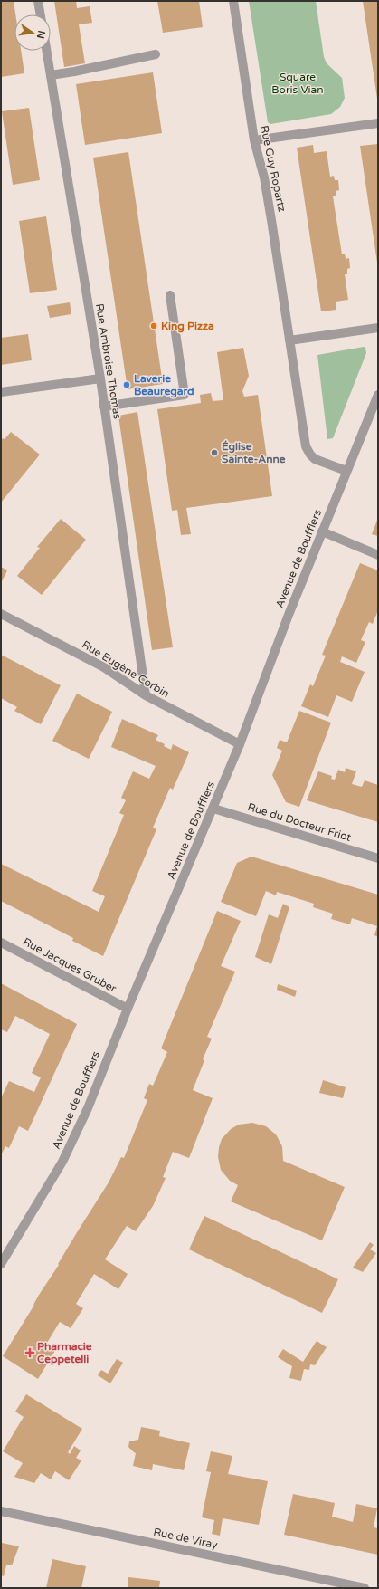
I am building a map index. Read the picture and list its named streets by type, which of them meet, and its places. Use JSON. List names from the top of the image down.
{
  "streets": {
    "street": [
      "Rue Guy Ropartz",
      "Rue Ambroise Thomas",
      "Avenue de Boufflers",
      "Rue Eugène Corbin",
      "Rue du Docteur Friot",
      "Rue Jacques Gruber",
      "Rue de Viray"
    ]
  },
  "crossings": [
    ["Rue Guy Ropartz", "Avenue de Boufflers"],
    ["Rue Ambroise Thomas", "Rue Eugène Corbin"],
    ["Avenue de Boufflers", "Rue Eugène Corbin"],
    ["Avenue de Boufflers", "Rue du Docteur Friot"],
    ["Avenue de Boufflers", "Rue Jacques Gruber"]
  ],
  "parks": ["Square Boris Vian"],
  "places": {
    "other": ["King Pizza", "Laverie Beauregard", "Église Sainte-Anne"],
    "health": ["Pharmacie Ceppetelli"]
  },
  "north": "right"
}
